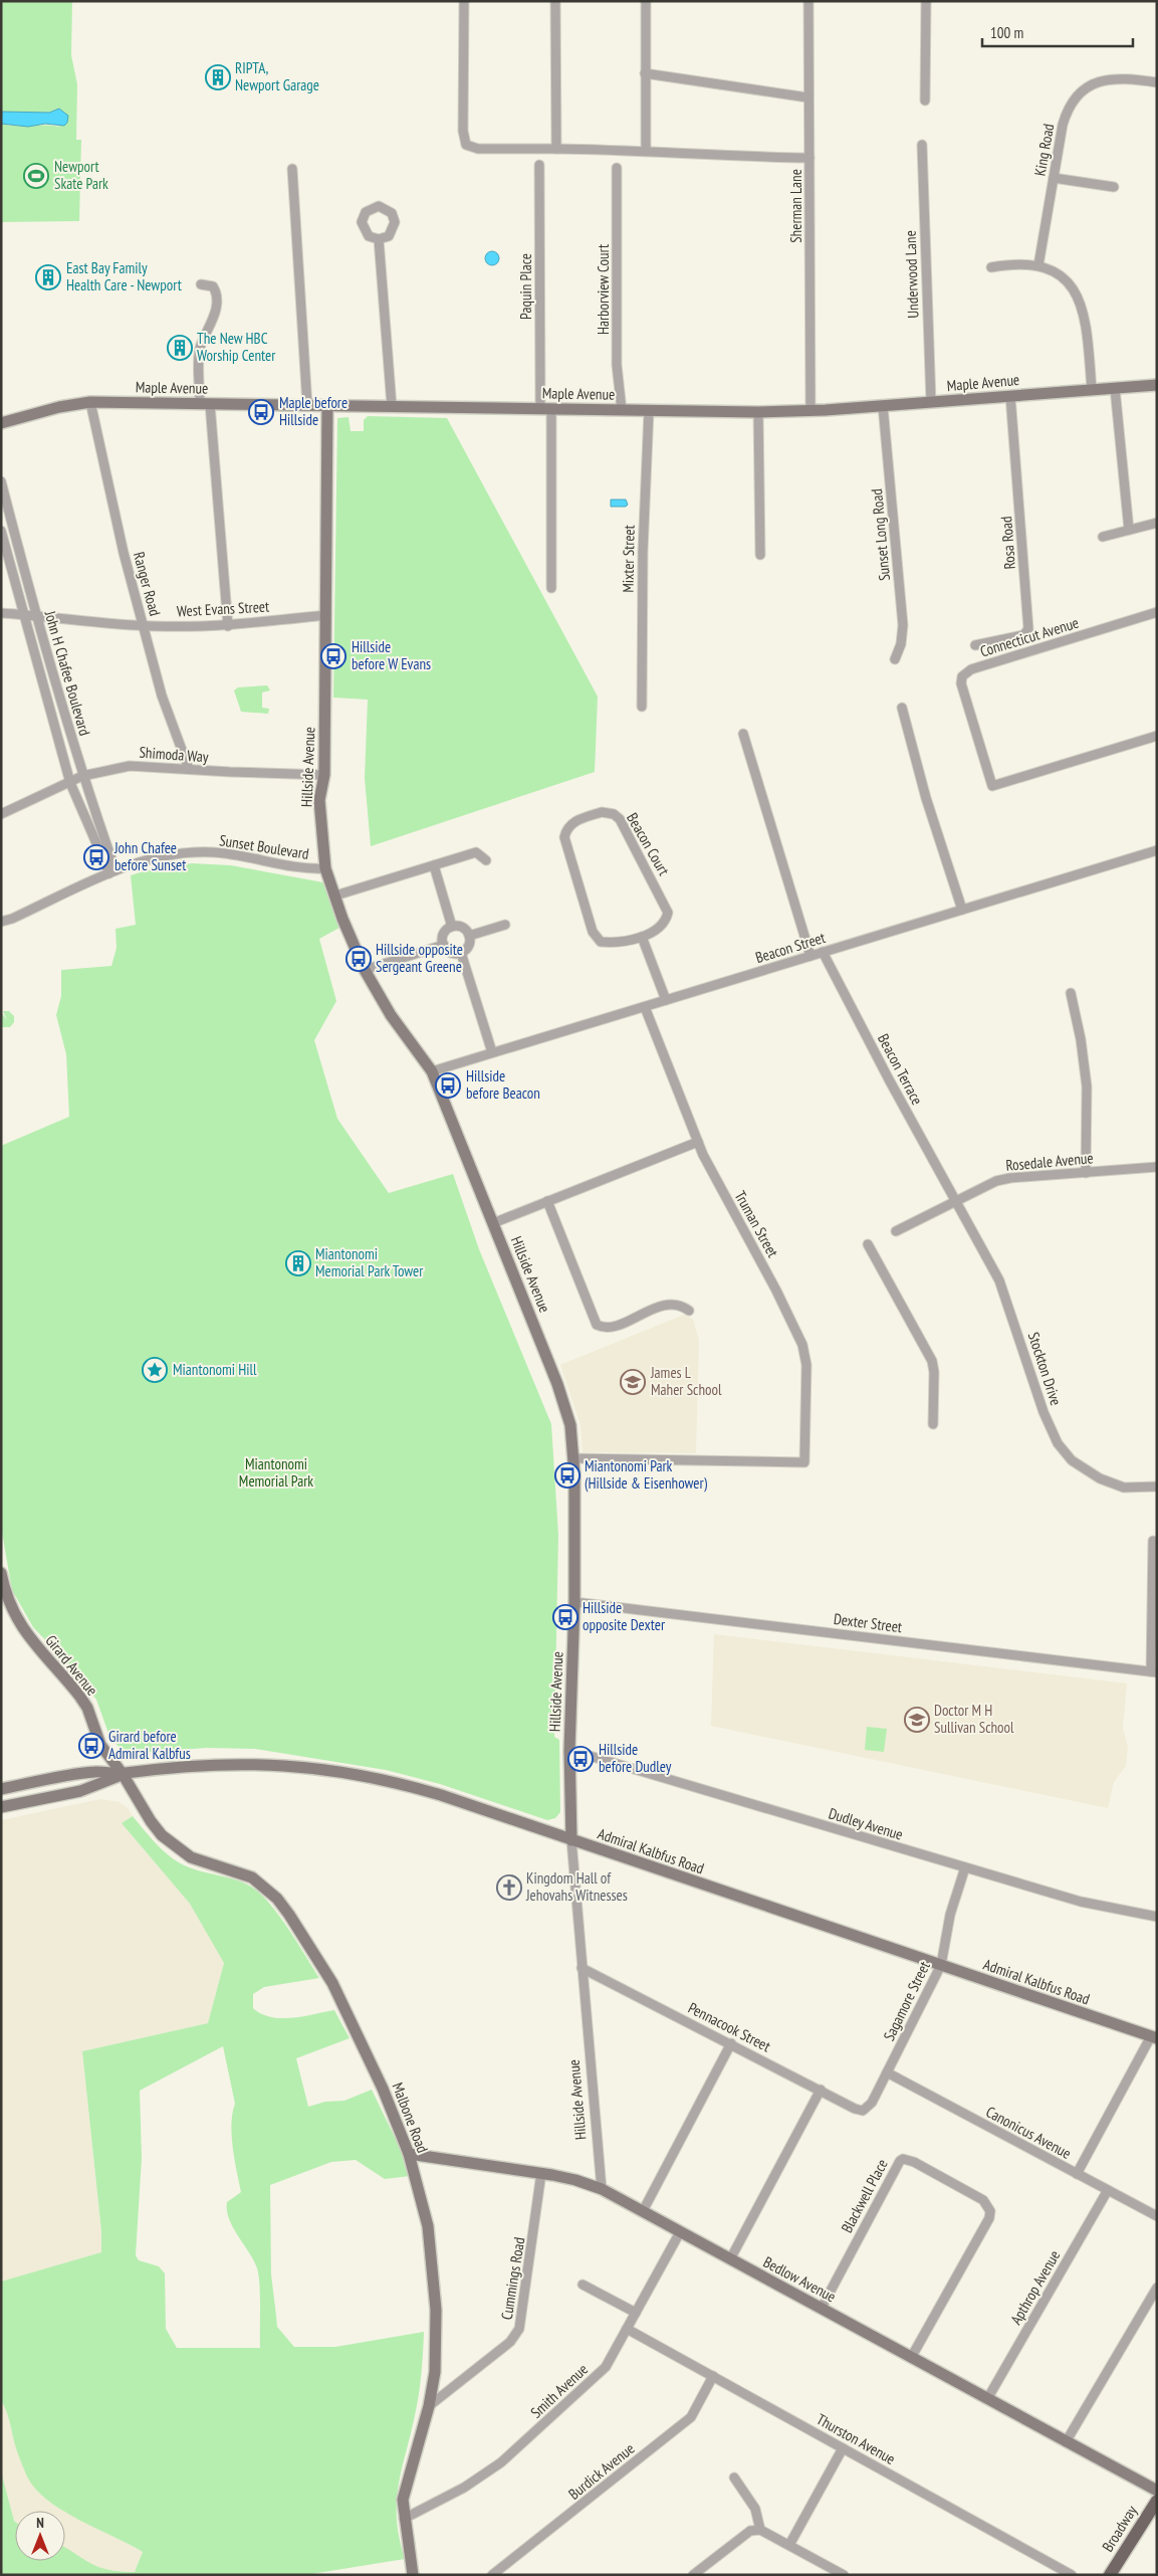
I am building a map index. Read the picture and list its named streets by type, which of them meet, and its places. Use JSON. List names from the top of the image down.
{
  "streets": {
    "main road": ["Broadway"],
    "street": [
      "King Road",
      "Sherman Lane",
      "Underwood Lane",
      "Paquin Place",
      "Harborview Court",
      "Maple Avenue",
      "Sunset Long Road",
      "Rosa Road",
      "Mixter Street",
      "Ranger Road",
      "West Evans Street",
      "Connecticut Avenue",
      "John H Chafee Boulevard",
      "Shimoda Way",
      "Hillside Avenue",
      "Beacon Court",
      "Sunset Boulevard",
      "Beacon Street",
      "Beacon Terrace",
      "Rosedale Avenue",
      "Truman Street",
      "Stockton Drive",
      "Dexter Street",
      "Girard Avenue",
      "Dudley Avenue",
      "Admiral Kalbfus Road",
      "Sagamore Street",
      "Pennacook Street",
      "Malbone Road",
      "Canonicus Avenue",
      "Blackwell Place",
      "Cummings Road",
      "Bedlow Avenue",
      "Apthrop Avenue",
      "Smith Avenue",
      "Thurston Avenue",
      "Burdick Avenue"
    ]
  },
  "crossings": [
    ["Sherman Lane", "Maple Avenue"],
    ["Underwood Lane", "Maple Avenue"],
    ["Paquin Place", "Maple Avenue"],
    ["Harborview Court", "Maple Avenue"],
    ["Maple Avenue", "Sunset Long Road"],
    ["Maple Avenue", "Rosa Road"],
    ["Maple Avenue", "Mixter Street"],
    ["Maple Avenue", "Ranger Road"],
    ["Maple Avenue", "Hillside Avenue"],
    ["Ranger Road", "West Evans Street"],
    ["Ranger Road", "Shimoda Way"],
    ["West Evans Street", "John H Chafee Boulevard"],
    ["West Evans Street", "Hillside Avenue"],
    ["John H Chafee Boulevard", "Shimoda Way"],
    ["John H Chafee Boulevard", "Sunset Boulevard"],
    ["Shimoda Way", "Hillside Avenue"],
    ["Hillside Avenue", "Sunset Boulevard"],
    ["Hillside Avenue", "Beacon Street"],
    ["Hillside Avenue", "Truman Street"],
    ["Hillside Avenue", "Dexter Street"],
    ["Hillside Avenue", "Dudley Avenue"],
    ["Hillside Avenue", "Admiral Kalbfus Road"],
    ["Hillside Avenue", "Pennacook Street"],
    ["Hillside Avenue", "Bedlow Avenue"],
    ["Beacon Street", "Beacon Terrace"],
    ["Beacon Street", "Truman Street"],
    ["Beacon Terrace", "Rosedale Avenue"],
    ["Beacon Terrace", "Stockton Drive"],
    ["Rosedale Avenue", "Stockton Drive"],
    ["Girard Avenue", "Admiral Kalbfus Road"],
    ["Girard Avenue", "Malbone Road"],
    ["Dudley Avenue", "Sagamore Street"],
    ["Admiral Kalbfus Road", "Sagamore Street"],
    ["Admiral Kalbfus Road", "Malbone Road"],
    ["Sagamore Street", "Pennacook Street"],
    ["Sagamore Street", "Canonicus Avenue"],
    ["Malbone Road", "Cummings Road"],
    ["Malbone Road", "Bedlow Avenue"],
    ["Malbone Road", "Smith Avenue"],
    ["Canonicus Avenue", "Apthrop Avenue"],
    ["Blackwell Place", "Bedlow Avenue"],
    ["Cummings Road", "Bedlow Avenue"],
    ["Bedlow Avenue", "Apthrop Avenue"],
    ["Bedlow Avenue", "Smith Avenue"],
    ["Smith Avenue", "Thurston Avenue"],
    ["Thurston Avenue", "Burdick Avenue"]
  ],
  "parks": ["Miantonomi Memorial Park"],
  "places": {
    "building": [
      "RIPTA, Newport Garage",
      "East Bay Family Health Care - Newport",
      "The New HBC Worship Center",
      "Miantonomi Memorial Park Tower"
    ],
    "sports": ["Newport Skate Park"],
    "bus stop": [
      "Maple before Hillside",
      "Hillside before W Evans",
      "John Chafee before Sunset",
      "Hillside opposite Sergeant Greene",
      "Hillside before Beacon",
      "Miantonomi Park (Hillside & Eisenhower)",
      "Hillside opposite Dexter",
      "Girard before Admiral Kalbfus",
      "Hillside before Dudley"
    ],
    "place": ["Miantonomi Hill"],
    "school or university": ["James L Maher School", "Doctor M H Sullivan School"],
    "church": ["Kingdom Hall of Jehovahs Witnesses"]
  },
  "scale_bar": "100 m",
  "north": "top"
}
